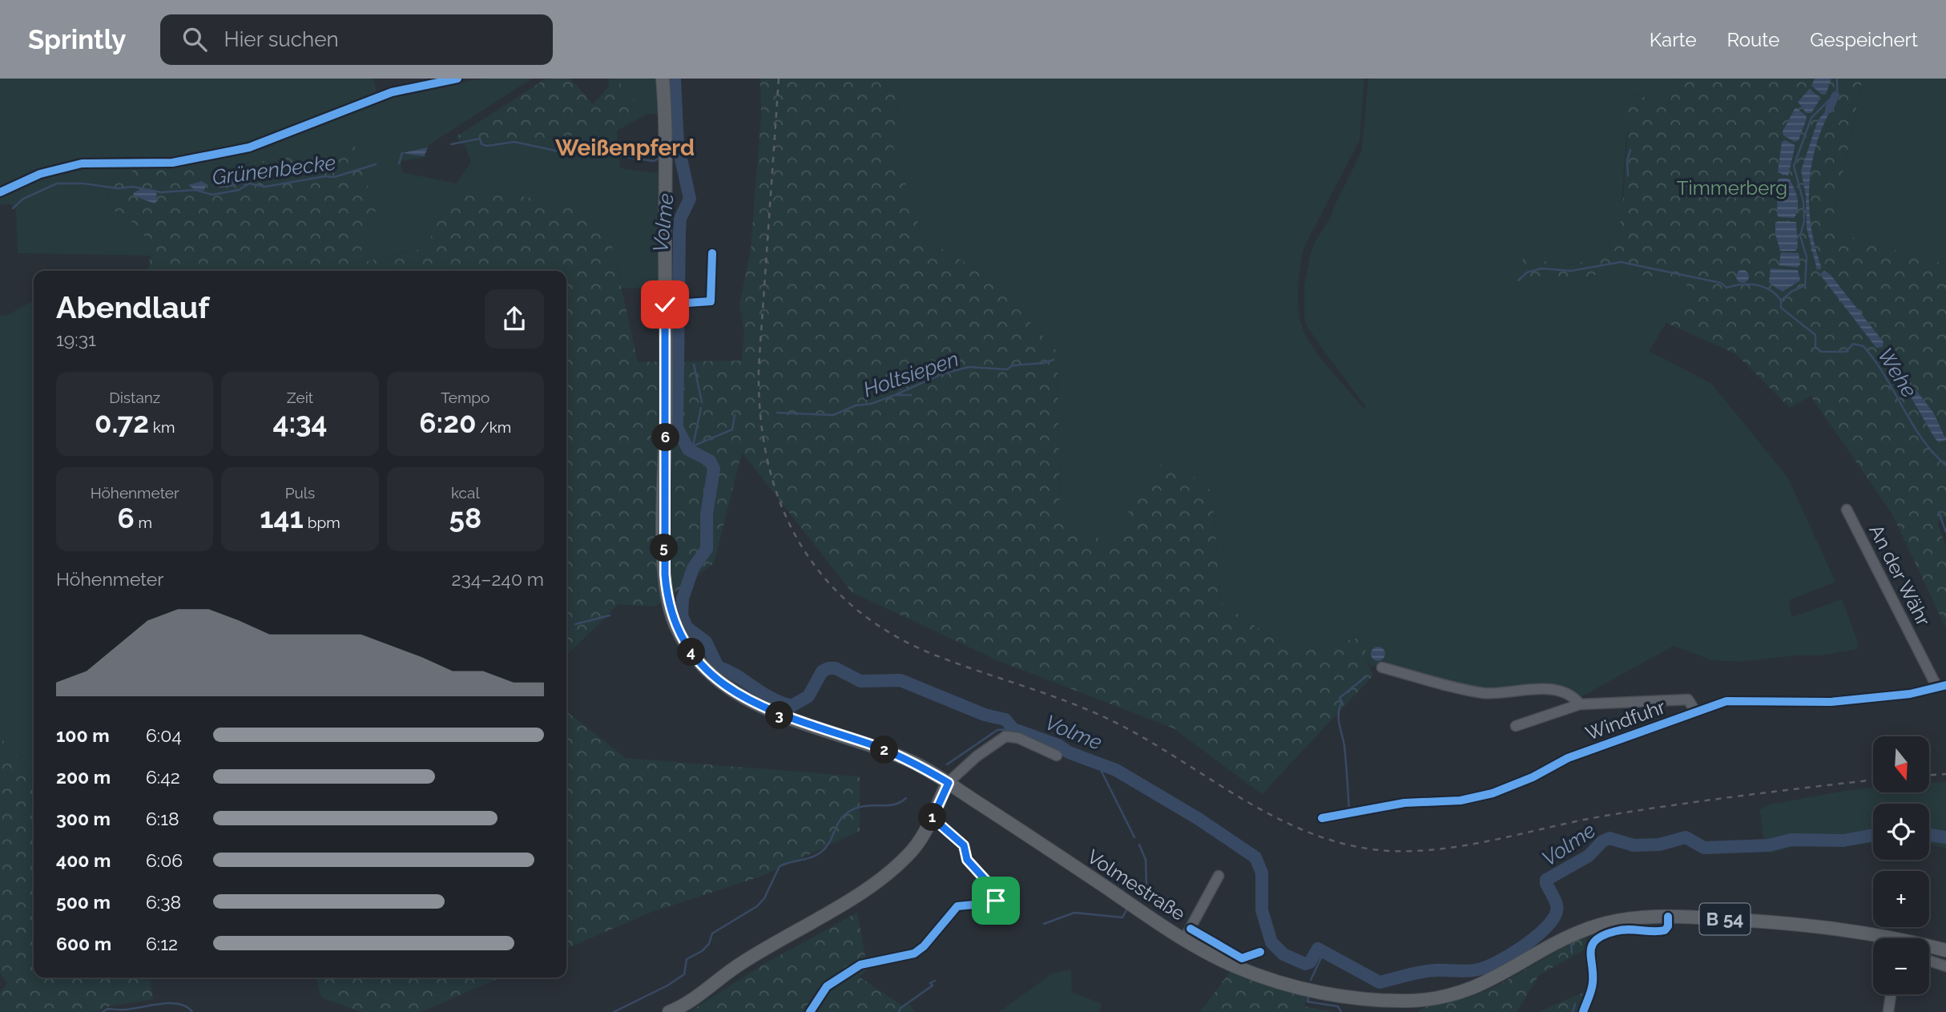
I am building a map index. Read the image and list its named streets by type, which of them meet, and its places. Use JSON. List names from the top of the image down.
{
  "streets": {
    "main road": ["Volmestraße", "B 54"],
    "street": ["An der Währ", "Windfuhr"]
  },
  "crossings": [
    ["An der Währ", "Windfuhr"],
    ["Volmestraße", "B 54"]
  ],
  "districts": ["Weißenpferd"],
  "water": [
    "Grünenbecke",
    "Volme",
    "Wehe",
    "Holtsiepen"
  ],
  "parks": ["Timmerberg"],
  "north": "bottom",
  "page": {
    "header": "Sprintly",
    "search": "Hier suchen",
    "nav": ["Karte", "Route", "Gespeichert"],
    "heading": ["Abendlauf", "19:31"],
    "stats": [
      ["Distanz", "0.72 km"],
      ["Zeit", "4:34"],
      ["Tempo", "6:20 /km"],
      ["Höhenmeter", "6 m"],
      ["Puls", "141 bpm"],
      ["kcal", "58"]
    ],
    "pins": [
      "6",
      "5",
      "4",
      "3",
      "2",
      "1"
    ],
    "chart": ["Höhenmeter", "234–240 m"],
    "list": [
      {
        "name": "100 m",
        "note": "6:04"
      },
      {
        "name": "200 m",
        "note": "6:42"
      },
      {
        "name": "300 m",
        "note": "6:18"
      },
      {
        "name": "400 m",
        "note": "6:06"
      },
      {
        "name": "500 m",
        "note": "6:38"
      },
      {
        "name": "600 m",
        "note": "6:12"
      }
    ],
    "map_buttons": ["+", "−"]
  }
}
